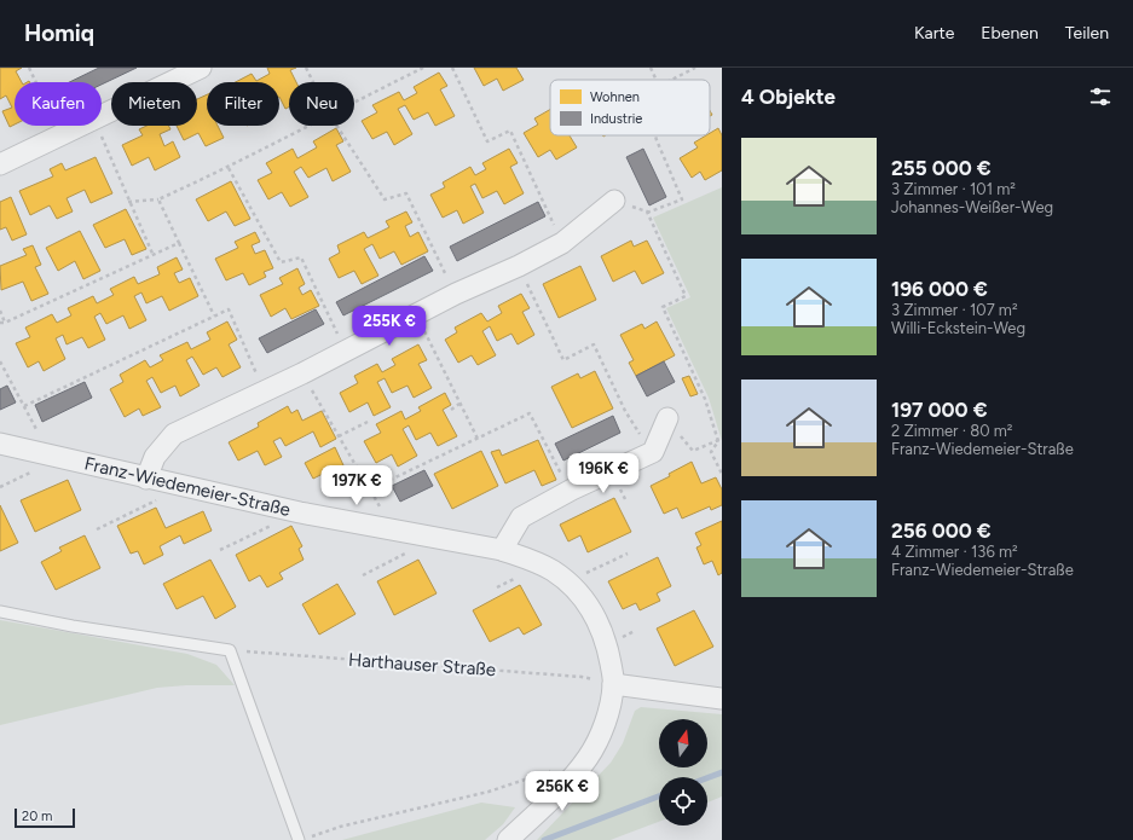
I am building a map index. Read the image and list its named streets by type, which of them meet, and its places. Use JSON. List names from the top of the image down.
{
  "streets": {
    "street": ["Franz-Wiedemeier-Straße"],
    "path": ["Harthauser Straße"]
  },
  "crossings": [
    ["Franz-Wiedemeier-Straße", "Harthauser Straße"]
  ],
  "legend": ["Wohnen", "Industrie"],
  "scale_bar": "20 m",
  "north": "top",
  "page": {
    "header": "Homiq",
    "nav": ["Karte", "Ebenen", "Teilen"],
    "heading": "4 Objekte",
    "chip": [
      "Kaufen",
      "Mieten",
      "Filter",
      "Neu"
    ],
    "list": [
      {
        "name": "255 000 €",
        "note": "3 Zimmer · 101 m² · Johannes-Weißer-Weg"
      },
      {
        "name": "196 000 €",
        "note": "3 Zimmer · 107 m² · Willi-Eckstein-Weg"
      },
      {
        "name": "197 000 €",
        "note": "2 Zimmer · 80 m² · Franz-Wiedemeier-Straße"
      },
      {
        "name": "256 000 €",
        "note": "4 Zimmer · 136 m² · Franz-Wiedemeier-Straße"
      }
    ],
    "price": [
      "255K €",
      "196K €",
      "197K €",
      "256K €"
    ],
    "scale": "20 m"
  }
}
